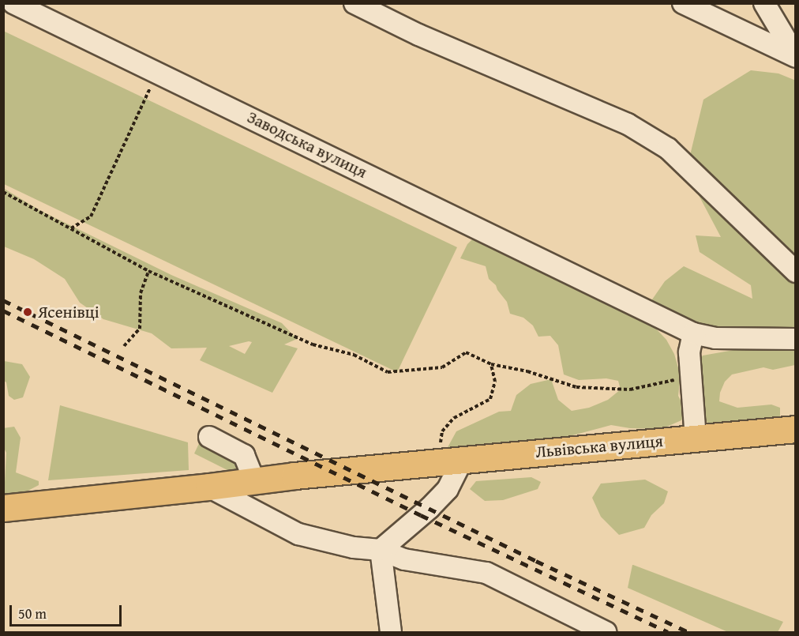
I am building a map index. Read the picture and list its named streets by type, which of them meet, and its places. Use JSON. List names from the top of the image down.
{
  "streets": {
    "highway": ["Львівська вулиця"],
    "street": ["Заводська вулиця"]
  },
  "places": ["Ясенівці"],
  "scale_bar": "50 m"
}
